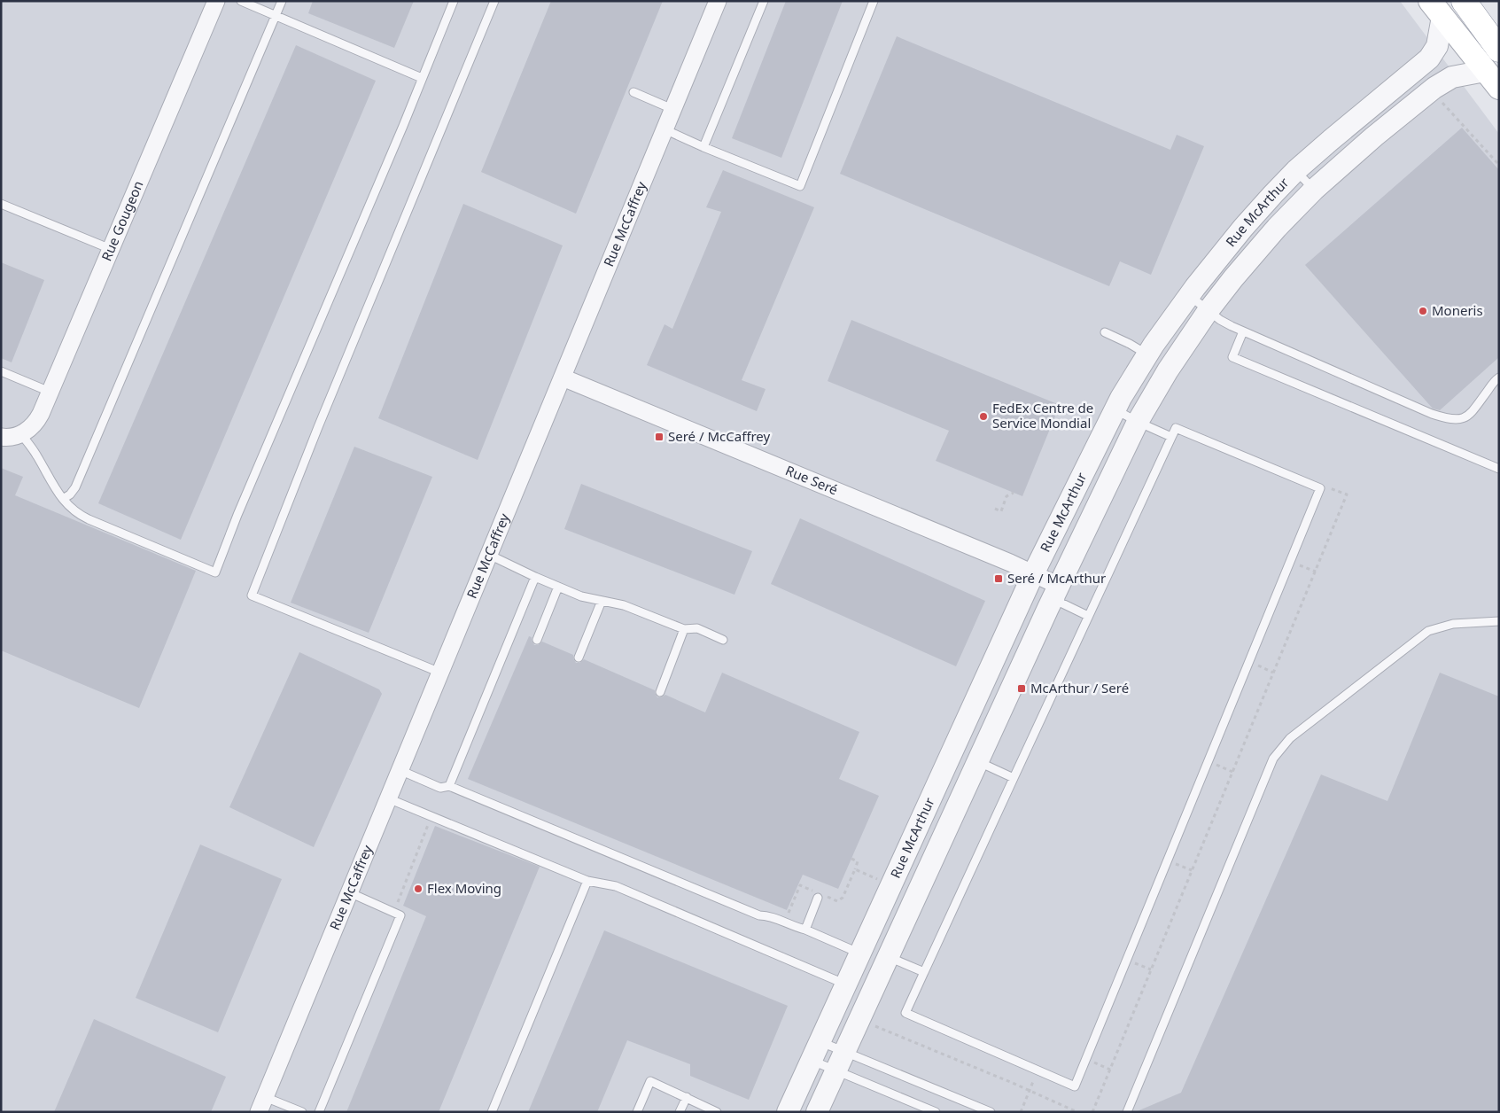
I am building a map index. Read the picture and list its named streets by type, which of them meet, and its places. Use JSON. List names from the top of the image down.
{
  "streets": {
    "street": [
      "Rue McArthur",
      "Rue Gougeon",
      "Rue McCaffrey",
      "Rue Seré"
    ]
  },
  "crossings": [
    ["Rue McArthur", "Rue Seré"],
    ["Rue McCaffrey", "Rue Seré"]
  ],
  "places": {
    "other": ["Moneris", "FedEx Centre de Service Mondial", "Flex Moving"],
    "transit": ["Seré / McCaffrey", "Seré / McArthur", "McArthur / Seré"]
  }
}
